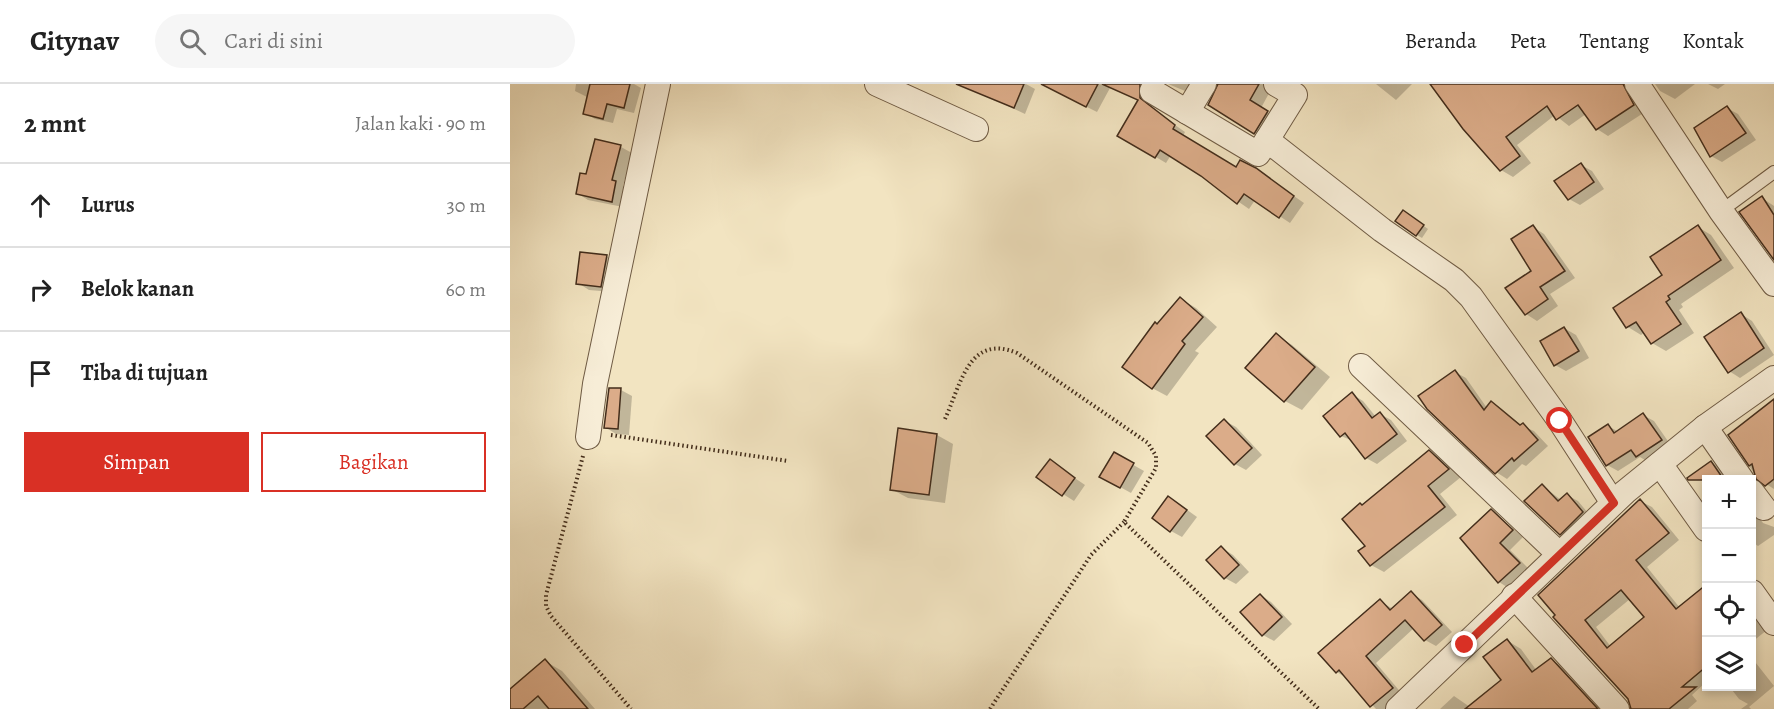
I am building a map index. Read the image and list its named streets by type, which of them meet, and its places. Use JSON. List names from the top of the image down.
{
  "page": {
    "header": "Citynav",
    "search": "Cari di sini",
    "nav": [
      "Beranda",
      "Peta",
      "Tentang",
      "Kontak"
    ],
    "heading": ["2 mnt", "Jalan kaki · 90 m"],
    "list": [
      ["Lurus", "30 m"],
      ["Belok kanan", "60 m"],
      "Tiba di tujuan"
    ],
    "buttons": ["Simpan", "Bagikan"],
    "map_buttons": ["+", "−"]
  }
}
